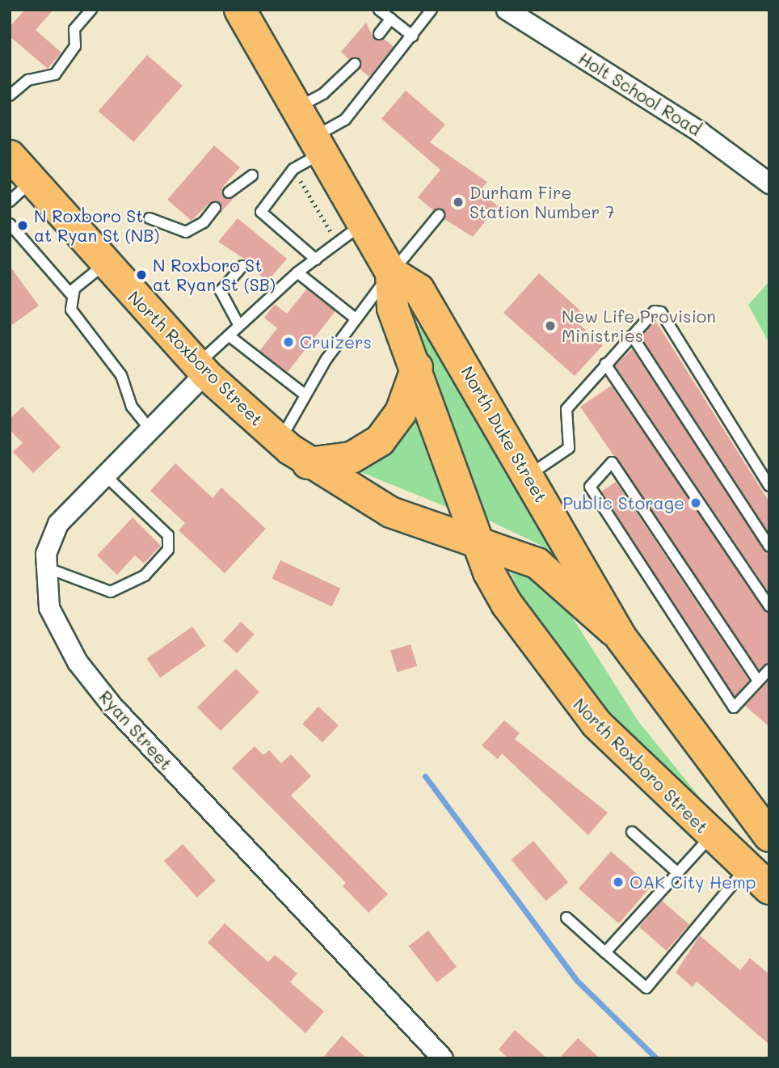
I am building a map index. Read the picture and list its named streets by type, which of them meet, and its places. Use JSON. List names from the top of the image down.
{
  "streets": {
    "highway": ["North Roxboro Street", "North Duke Street"],
    "street": ["Holt School Road", "Ryan Street"]
  },
  "crossings": [
    ["North Roxboro Street", "North Duke Street"],
    ["North Roxboro Street", "Ryan Street"]
  ],
  "places": [
    "Durham Fire Station Number 7",
    "N Roxboro St at Ryan St (NB)",
    "N Roxboro St at Ryan St (SB)",
    "New Life Provision Ministries",
    "Cruizers",
    "Public Storage",
    "OAK City Hemp"
  ]
}
